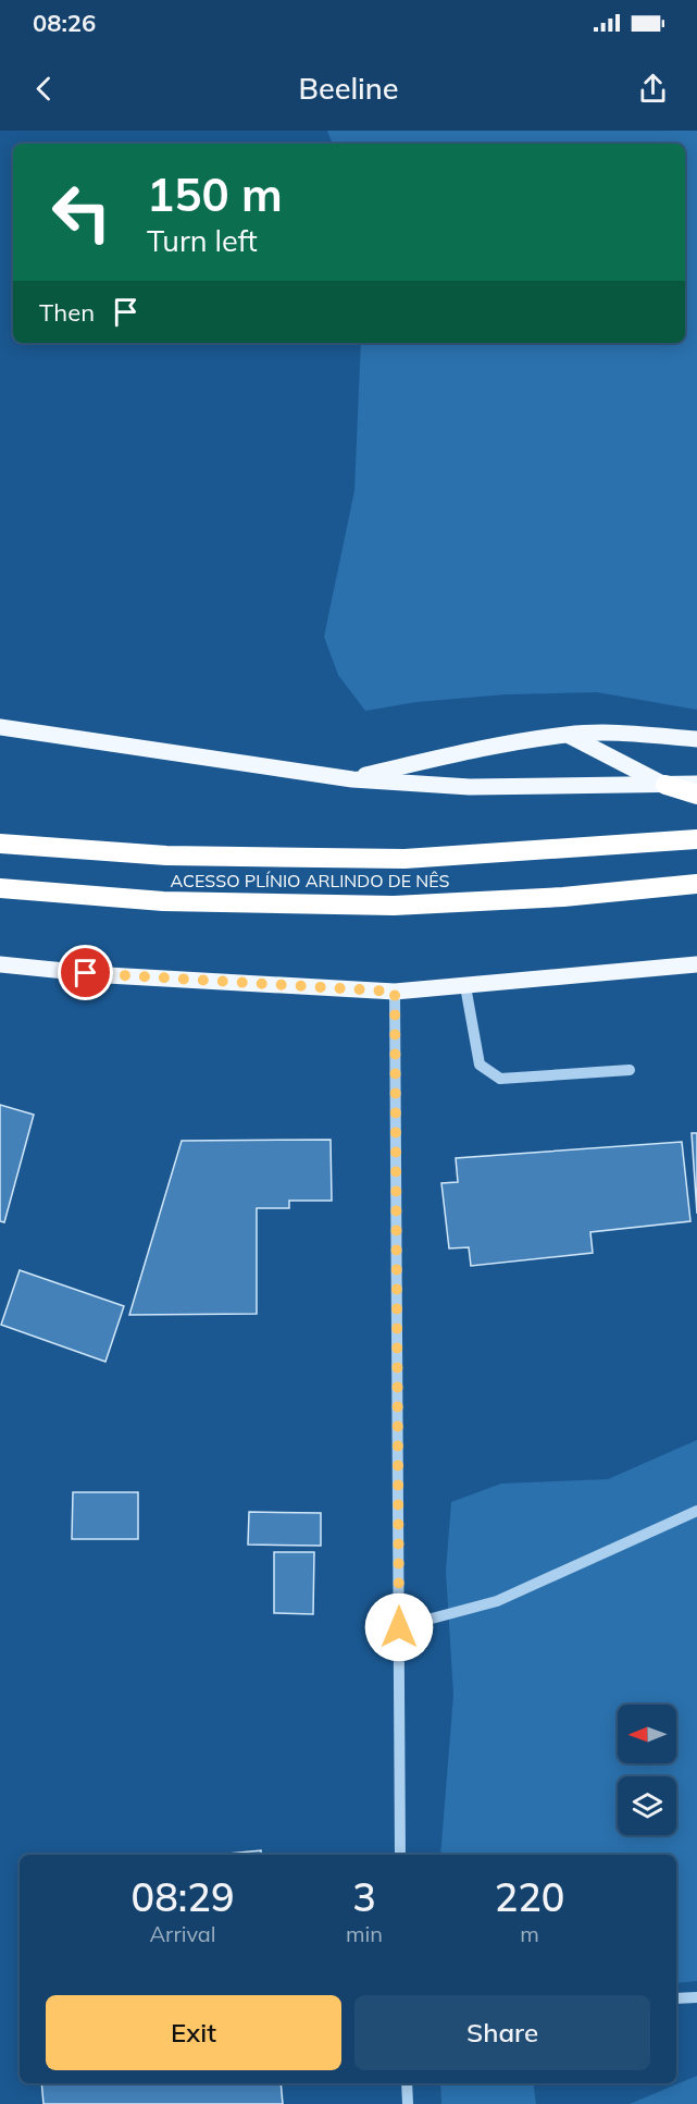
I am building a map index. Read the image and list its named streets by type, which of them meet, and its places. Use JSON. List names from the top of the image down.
{
  "streets": {
    "highway": ["ACESSO PLÍNIO ARLINDO DE NÊS"]
  },
  "north": "left",
  "page": {
    "status": "08:26",
    "header": "Beeline",
    "turn": ["150 m", "Turn left"],
    "then": "Then",
    "eta": [
      "08:29",
      "Arrival",
      "3",
      "min",
      "220",
      "m"
    ],
    "buttons": ["Exit", "Share"]
  }
}
